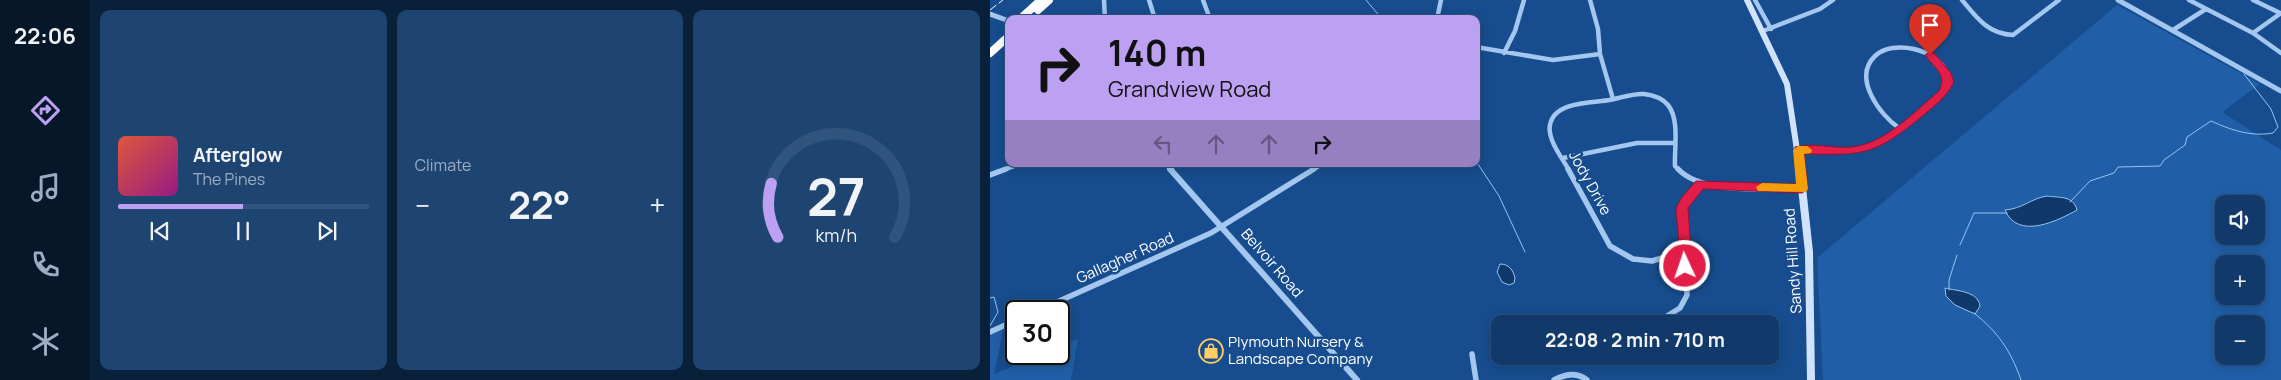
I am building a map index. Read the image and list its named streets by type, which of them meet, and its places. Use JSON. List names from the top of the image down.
{
  "streets": {
    "main road": ["Sandy Hill Road"],
    "street": ["Jody Drive", "Gallagher Road", "Belvoir Road"]
  },
  "crossings": [
    ["Gallagher Road", "Belvoir Road"]
  ],
  "places": {
    "shop": ["Plymouth Nursery & Landscape Company"]
  },
  "page": {
    "tabs": "22:06",
    "tile": "Climate",
    "turn": ["140 m", "Grandview Road"],
    "song": ["Afterglow", "The Pines"],
    "heat": ["−", "22°", "+"],
    "map_buttons": ["+", "−"],
    "limit": "30",
    "trip": "22:08 · 2 min · 710 m",
    "gauge": ["27", "km/h"]
  }
}
